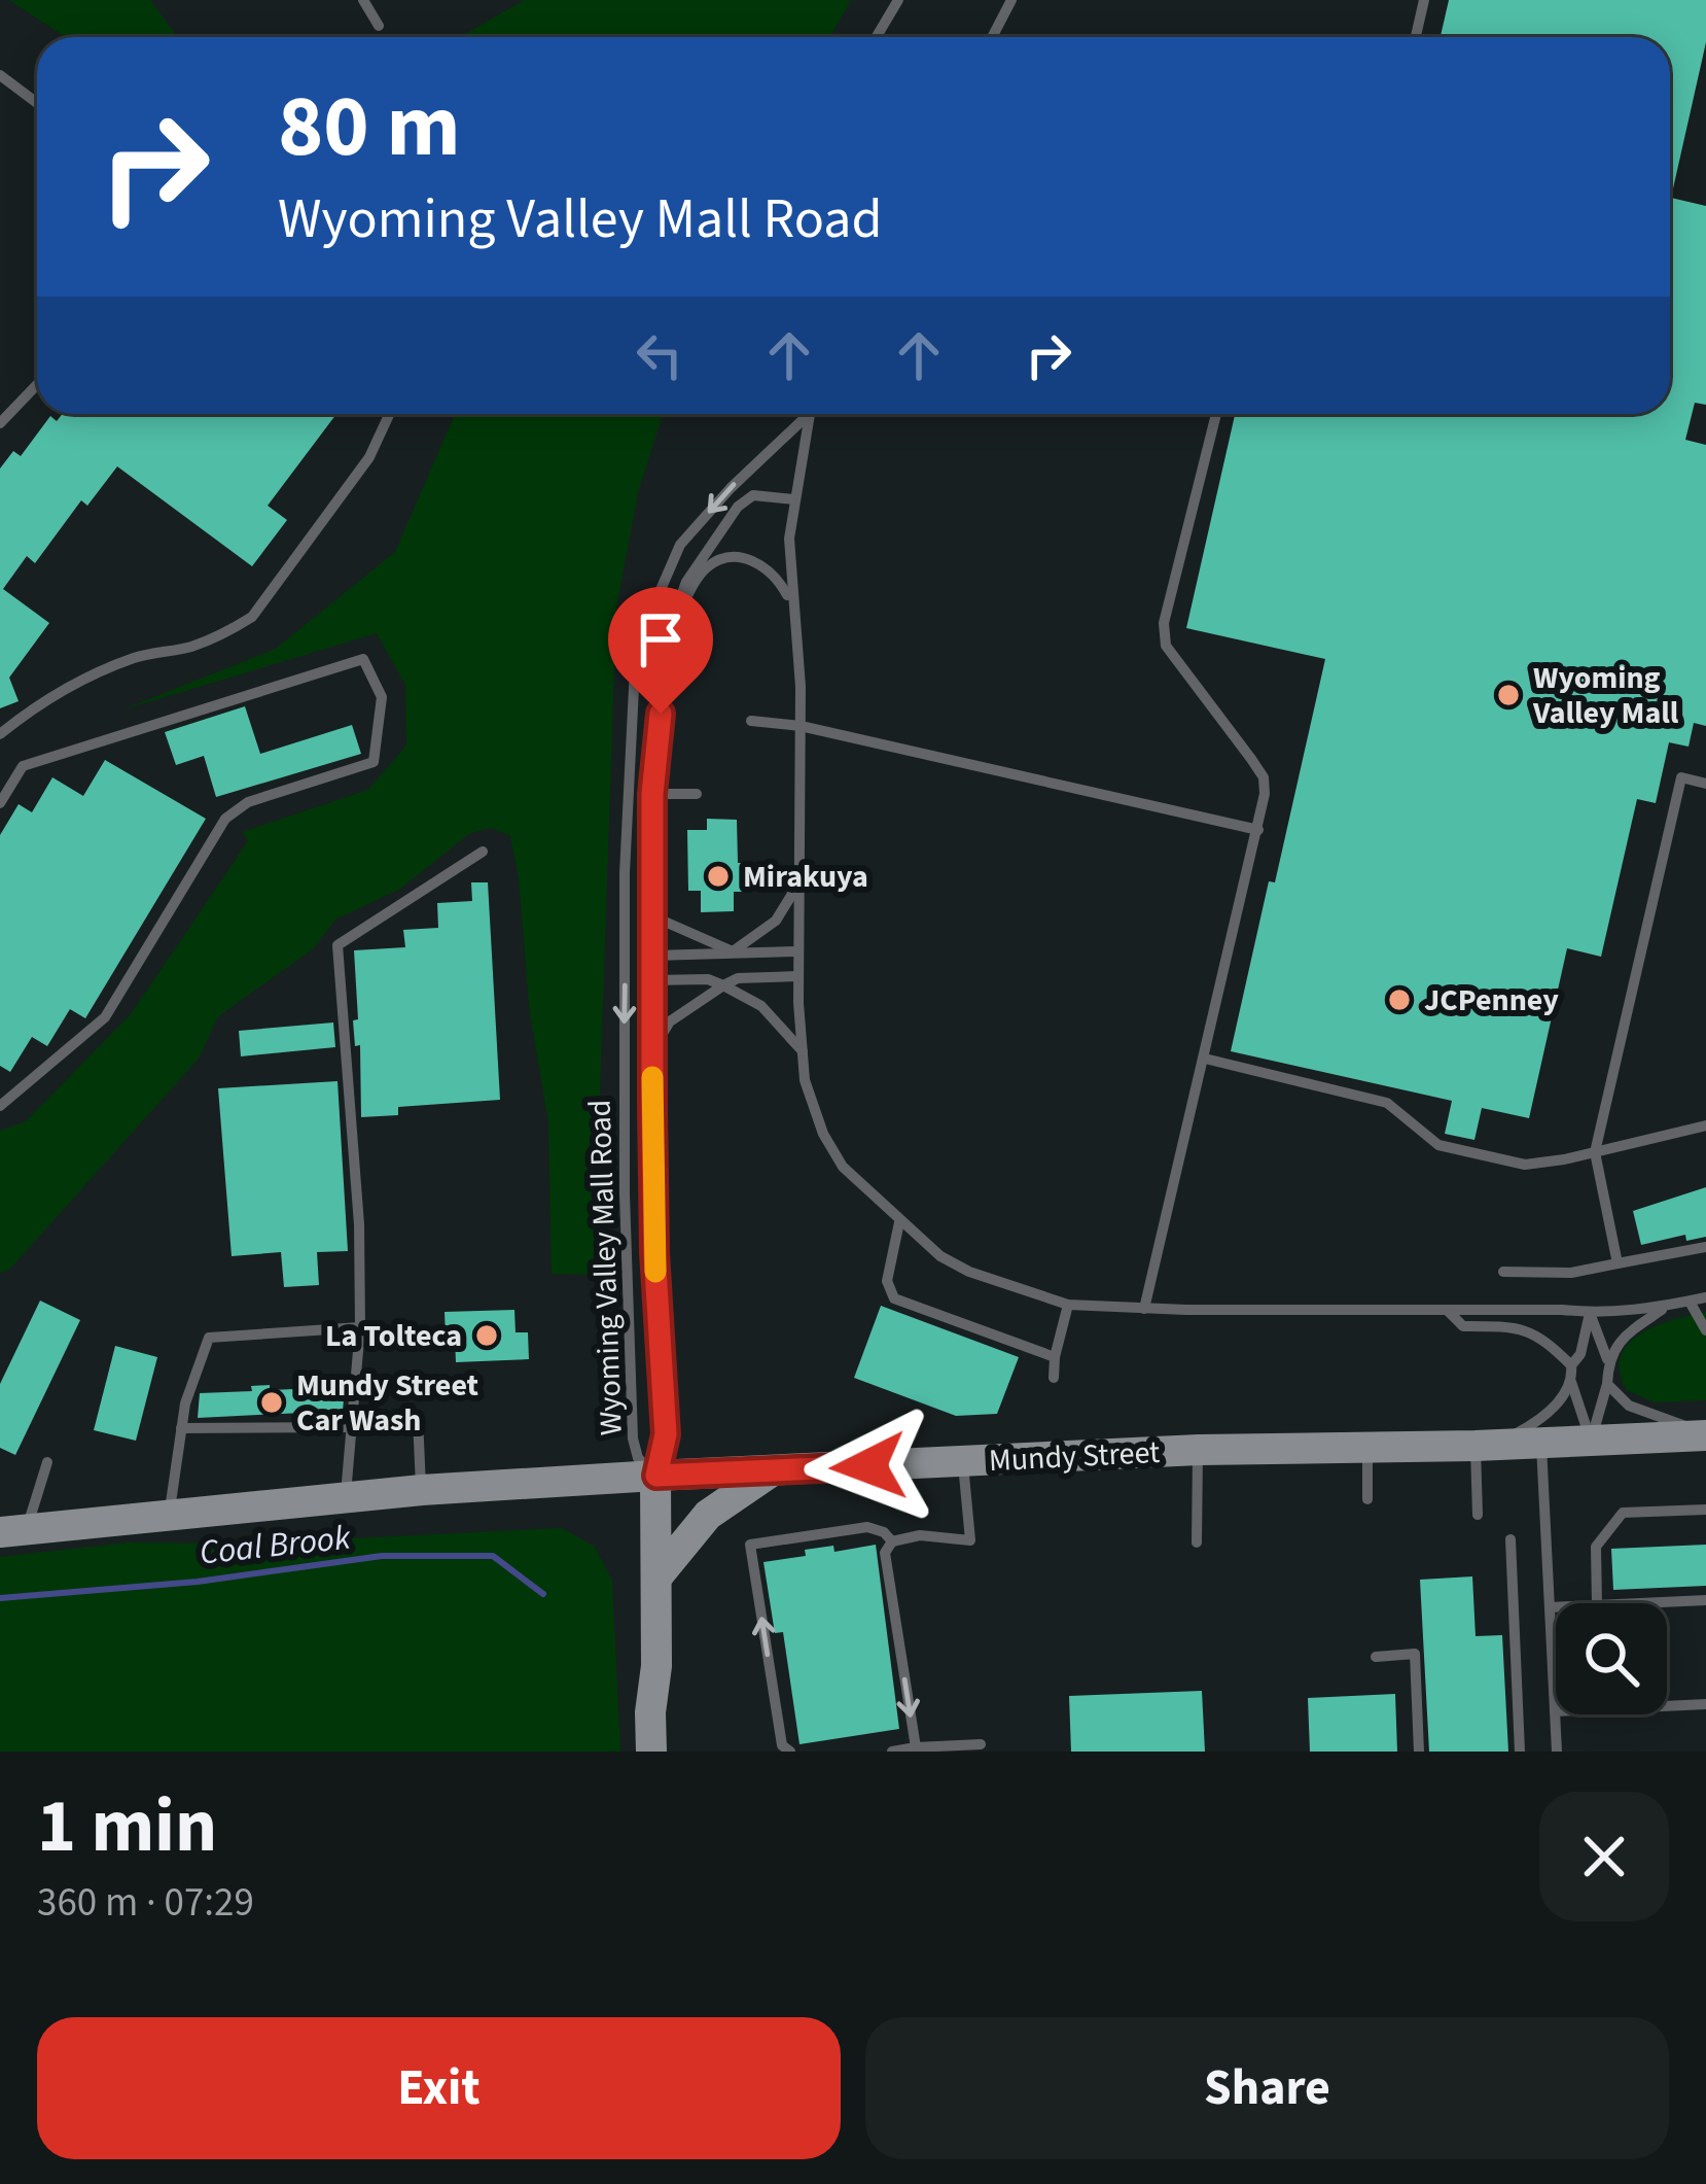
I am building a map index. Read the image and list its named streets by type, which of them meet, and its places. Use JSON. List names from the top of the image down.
{
  "streets": {
    "main road": ["Mundy Street"],
    "lane": ["Wyoming Valley Mall Road"]
  },
  "crossings": [
    ["Wyoming Valley Mall Road", "Mundy Street"]
  ],
  "water": ["Coal Brook"],
  "places": [
    "Wyoming Valley Mall",
    "Mirakuya",
    "JCPenney",
    "La Tolteca",
    "Mundy Street Car Wash"
  ],
  "page": {
    "turn": ["80 m", "Wyoming Valley Mall Road"],
    "heading": ["1 min", "360 m · 07:29"],
    "buttons": ["Exit", "Share"]
  }
}
